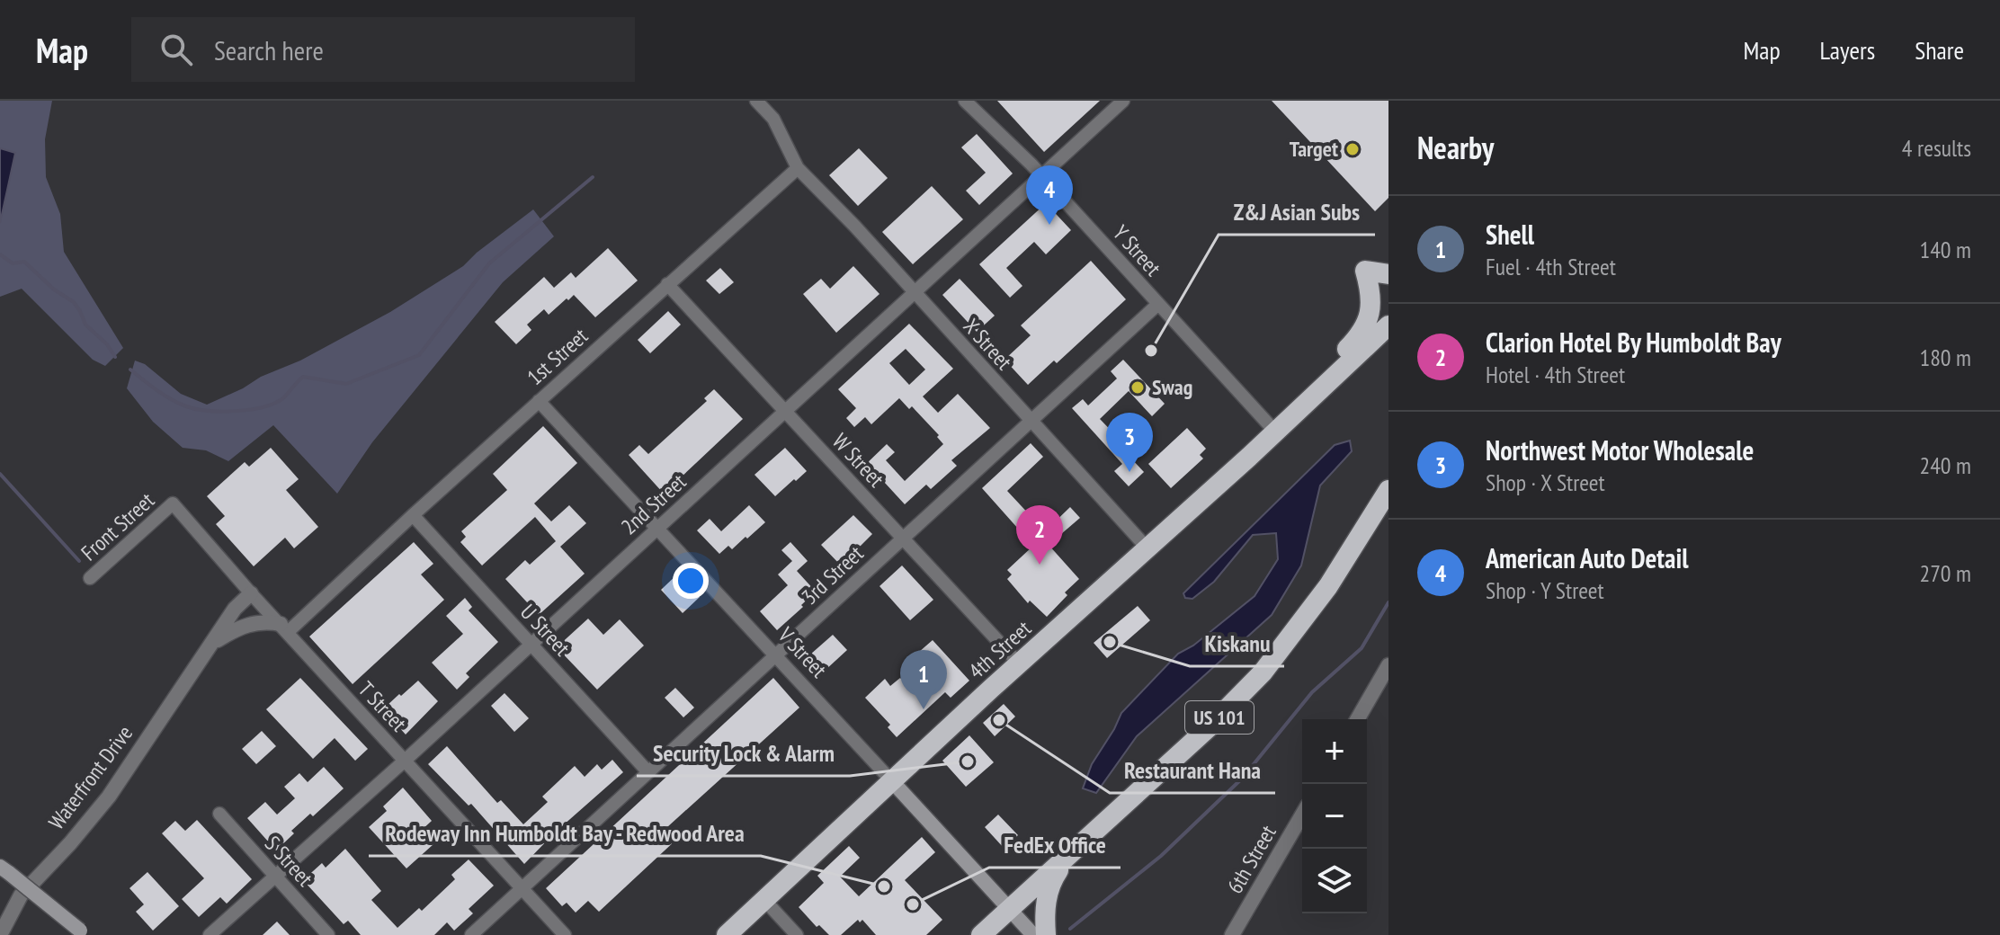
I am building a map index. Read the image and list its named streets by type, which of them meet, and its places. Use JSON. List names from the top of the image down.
{
  "streets": {
    "highway": ["4th Street", "US 101"],
    "main road": ["V Street"],
    "street": [
      "Y Street",
      "X Street",
      "1st Street",
      "W Street",
      "2nd Street",
      "Front Street",
      "3rd Street",
      "U Street",
      "T Street",
      "Waterfront Drive",
      "6th Street",
      "S Street"
    ]
  },
  "crossings": [
    ["Y Street", "2nd Street"],
    ["Y Street", "3rd Street"],
    ["Y Street", "4th Street"],
    ["X Street", "1st Street"],
    ["X Street", "2nd Street"],
    ["X Street", "3rd Street"],
    ["X Street", "4th Street"],
    ["1st Street", "W Street"],
    ["1st Street", "U Street"],
    ["1st Street", "V Street"],
    ["1st Street", "T Street"],
    ["1st Street", "Waterfront Drive"],
    ["W Street", "2nd Street"],
    ["W Street", "3rd Street"],
    ["W Street", "4th Street"],
    ["2nd Street", "U Street"],
    ["2nd Street", "V Street"],
    ["2nd Street", "T Street"],
    ["2nd Street", "S Street"],
    ["Front Street", "T Street"],
    ["3rd Street", "U Street"],
    ["3rd Street", "V Street"],
    ["3rd Street", "T Street"],
    ["4th Street", "V Street"],
    ["V Street", "US 101"],
    ["T Street", "Waterfront Drive"]
  ],
  "places": [
    "Target",
    "Z&J Asian Subs",
    "Swag",
    "Kiskanu",
    "Restaurant Hana",
    "Security Lock & Alarm",
    "Rodeway Inn Humboldt Bay - Redwood Area",
    "FedEx Office"
  ],
  "page": {
    "header": "Map",
    "search": "Search here",
    "nav": ["Map", "Layers", "Share"],
    "heading": ["Nearby", "4 results"],
    "pins": [
      "4",
      "3",
      "2",
      "1"
    ],
    "list": [
      {
        "mark": "1",
        "name": "Shell",
        "note": "Fuel · 4th Street",
        "value": "140 m"
      },
      {
        "mark": "2",
        "name": "Clarion Hotel By Humboldt Bay",
        "note": "Hotel · 4th Street",
        "value": "180 m"
      },
      {
        "mark": "3",
        "name": "Northwest Motor Wholesale",
        "note": "Shop · X Street",
        "value": "240 m"
      },
      {
        "mark": "4",
        "name": "American Auto Detail",
        "note": "Shop · Y Street",
        "value": "270 m"
      }
    ],
    "map_buttons": ["+", "−"]
  }
}
